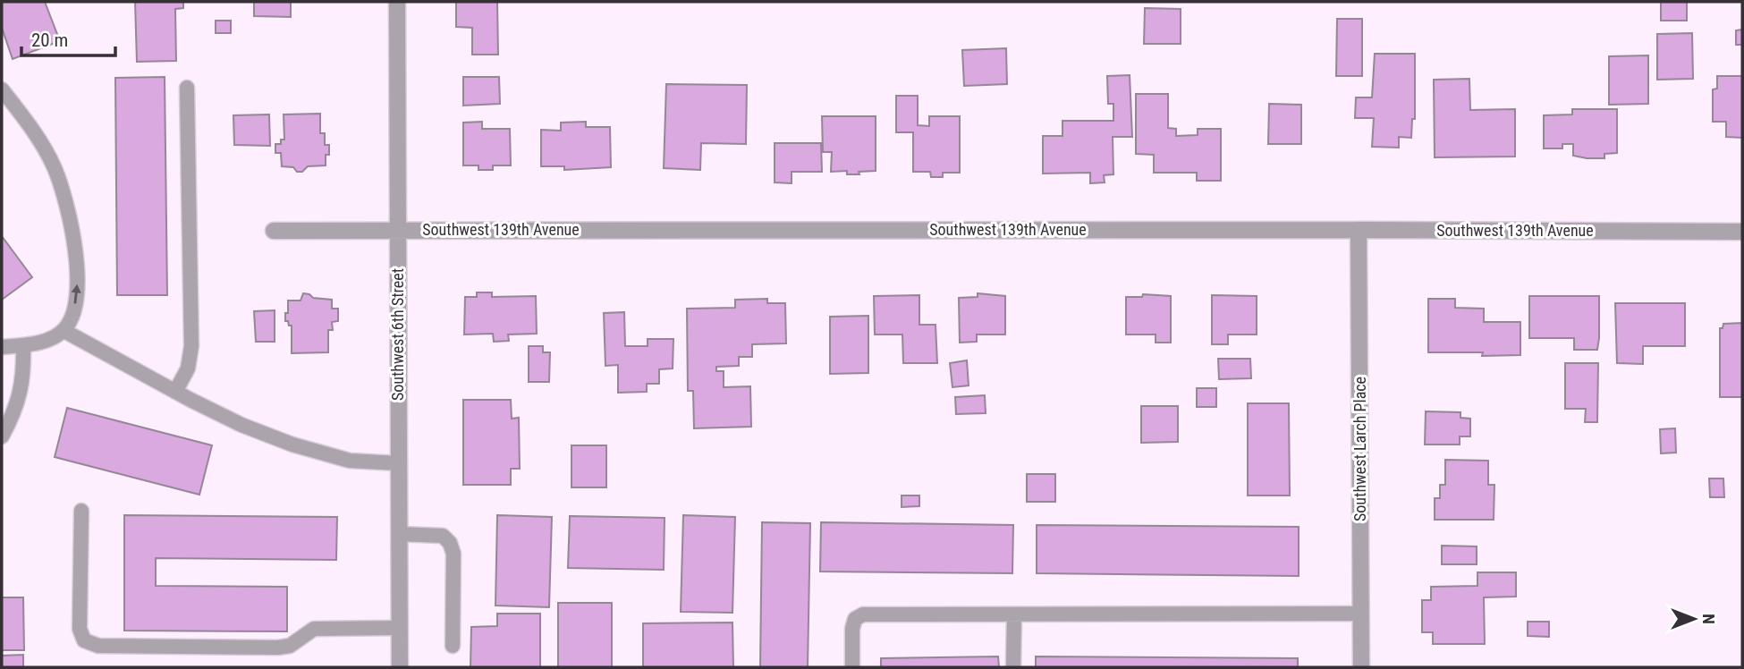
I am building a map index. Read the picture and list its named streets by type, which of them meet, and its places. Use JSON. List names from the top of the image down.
{
  "streets": {
    "street": ["Southwest 139th Avenue", "Southwest 6th Street", "Southwest Larch Place"]
  },
  "crossings": [
    ["Southwest 139th Avenue", "Southwest 6th Street"],
    ["Southwest 139th Avenue", "Southwest Larch Place"]
  ],
  "scale_bar": "20 m",
  "north": "right"
}
